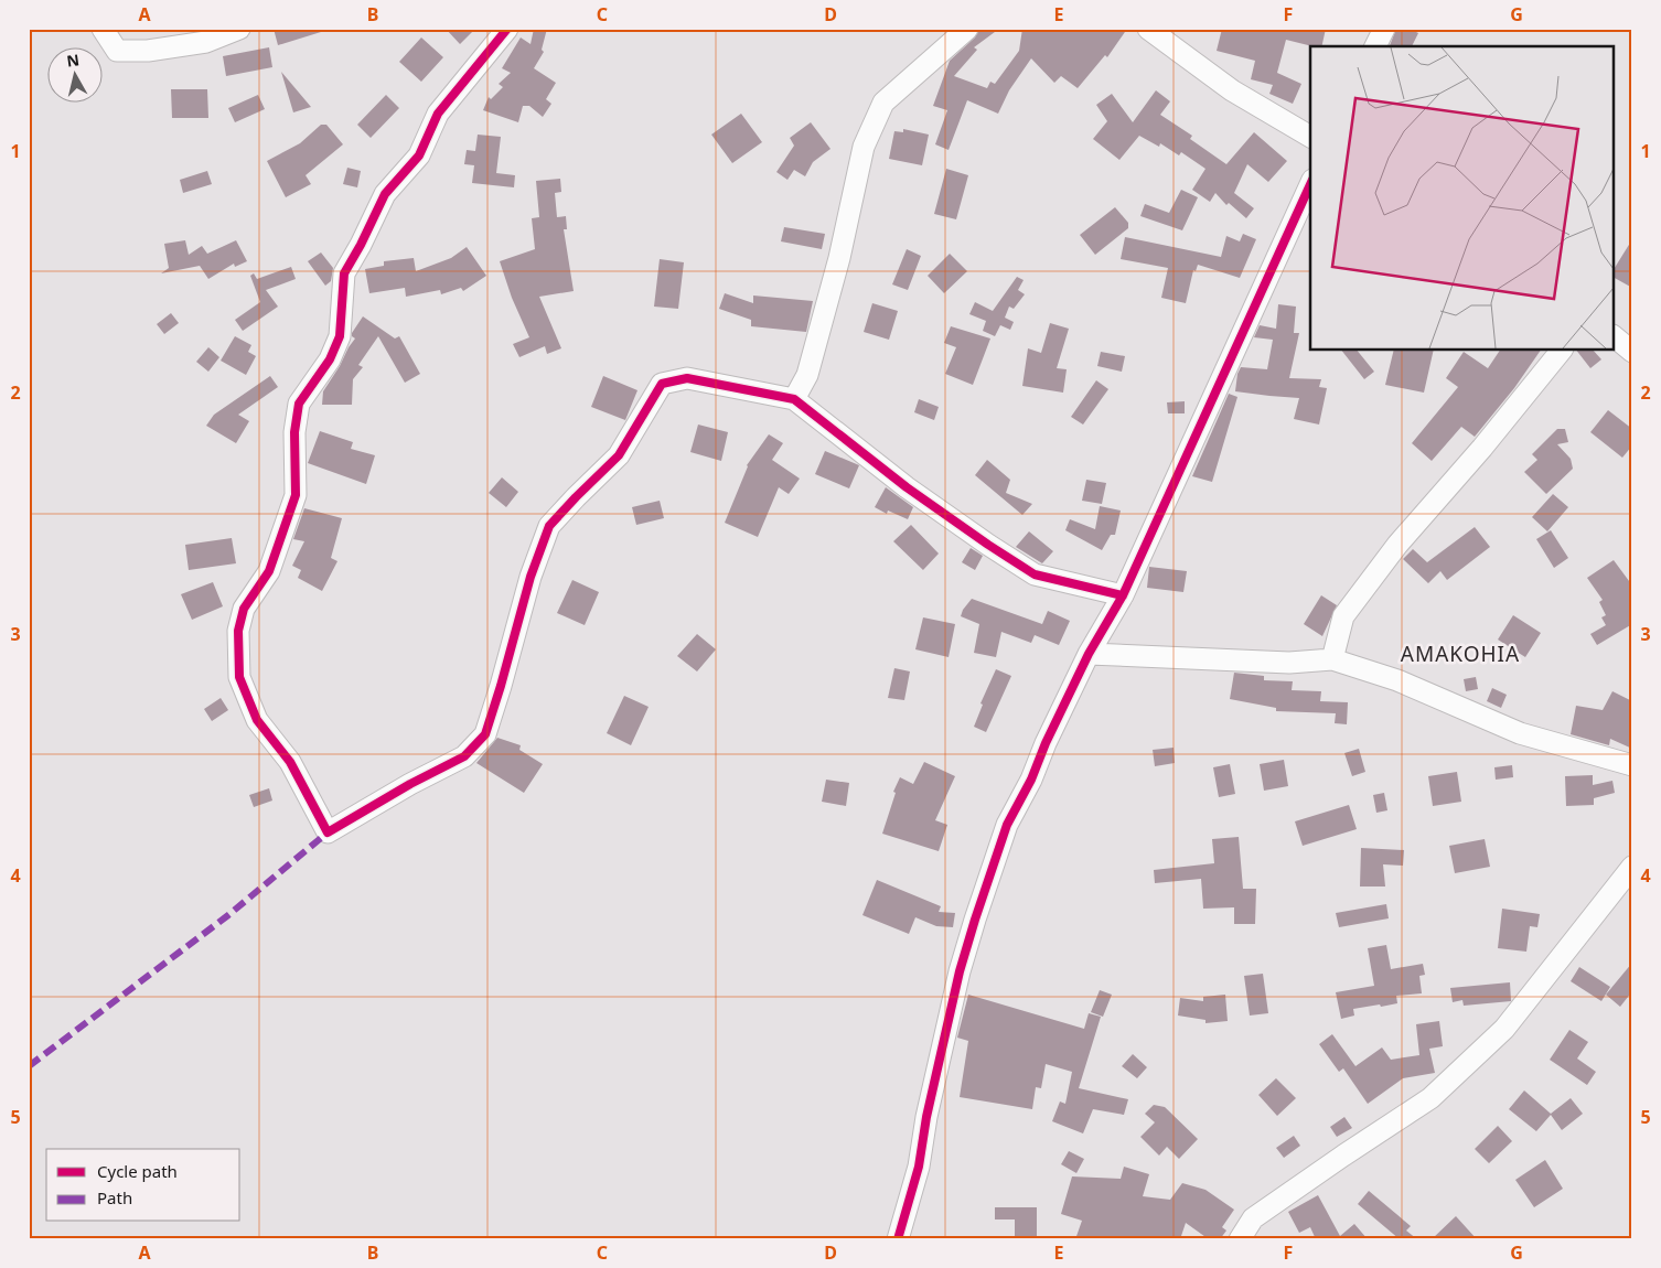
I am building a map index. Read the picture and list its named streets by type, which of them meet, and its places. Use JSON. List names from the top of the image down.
{
  "districts": ["AMAKOHIA"],
  "legend": ["Cycle path", "Path"],
  "north": "top",
  "grid": {
    "columns": [
      "A",
      "B",
      "C",
      "D",
      "E",
      "F",
      "G"
    ],
    "rows": [
      "1",
      "2",
      "3",
      "4",
      "5"
    ]
  }
}
